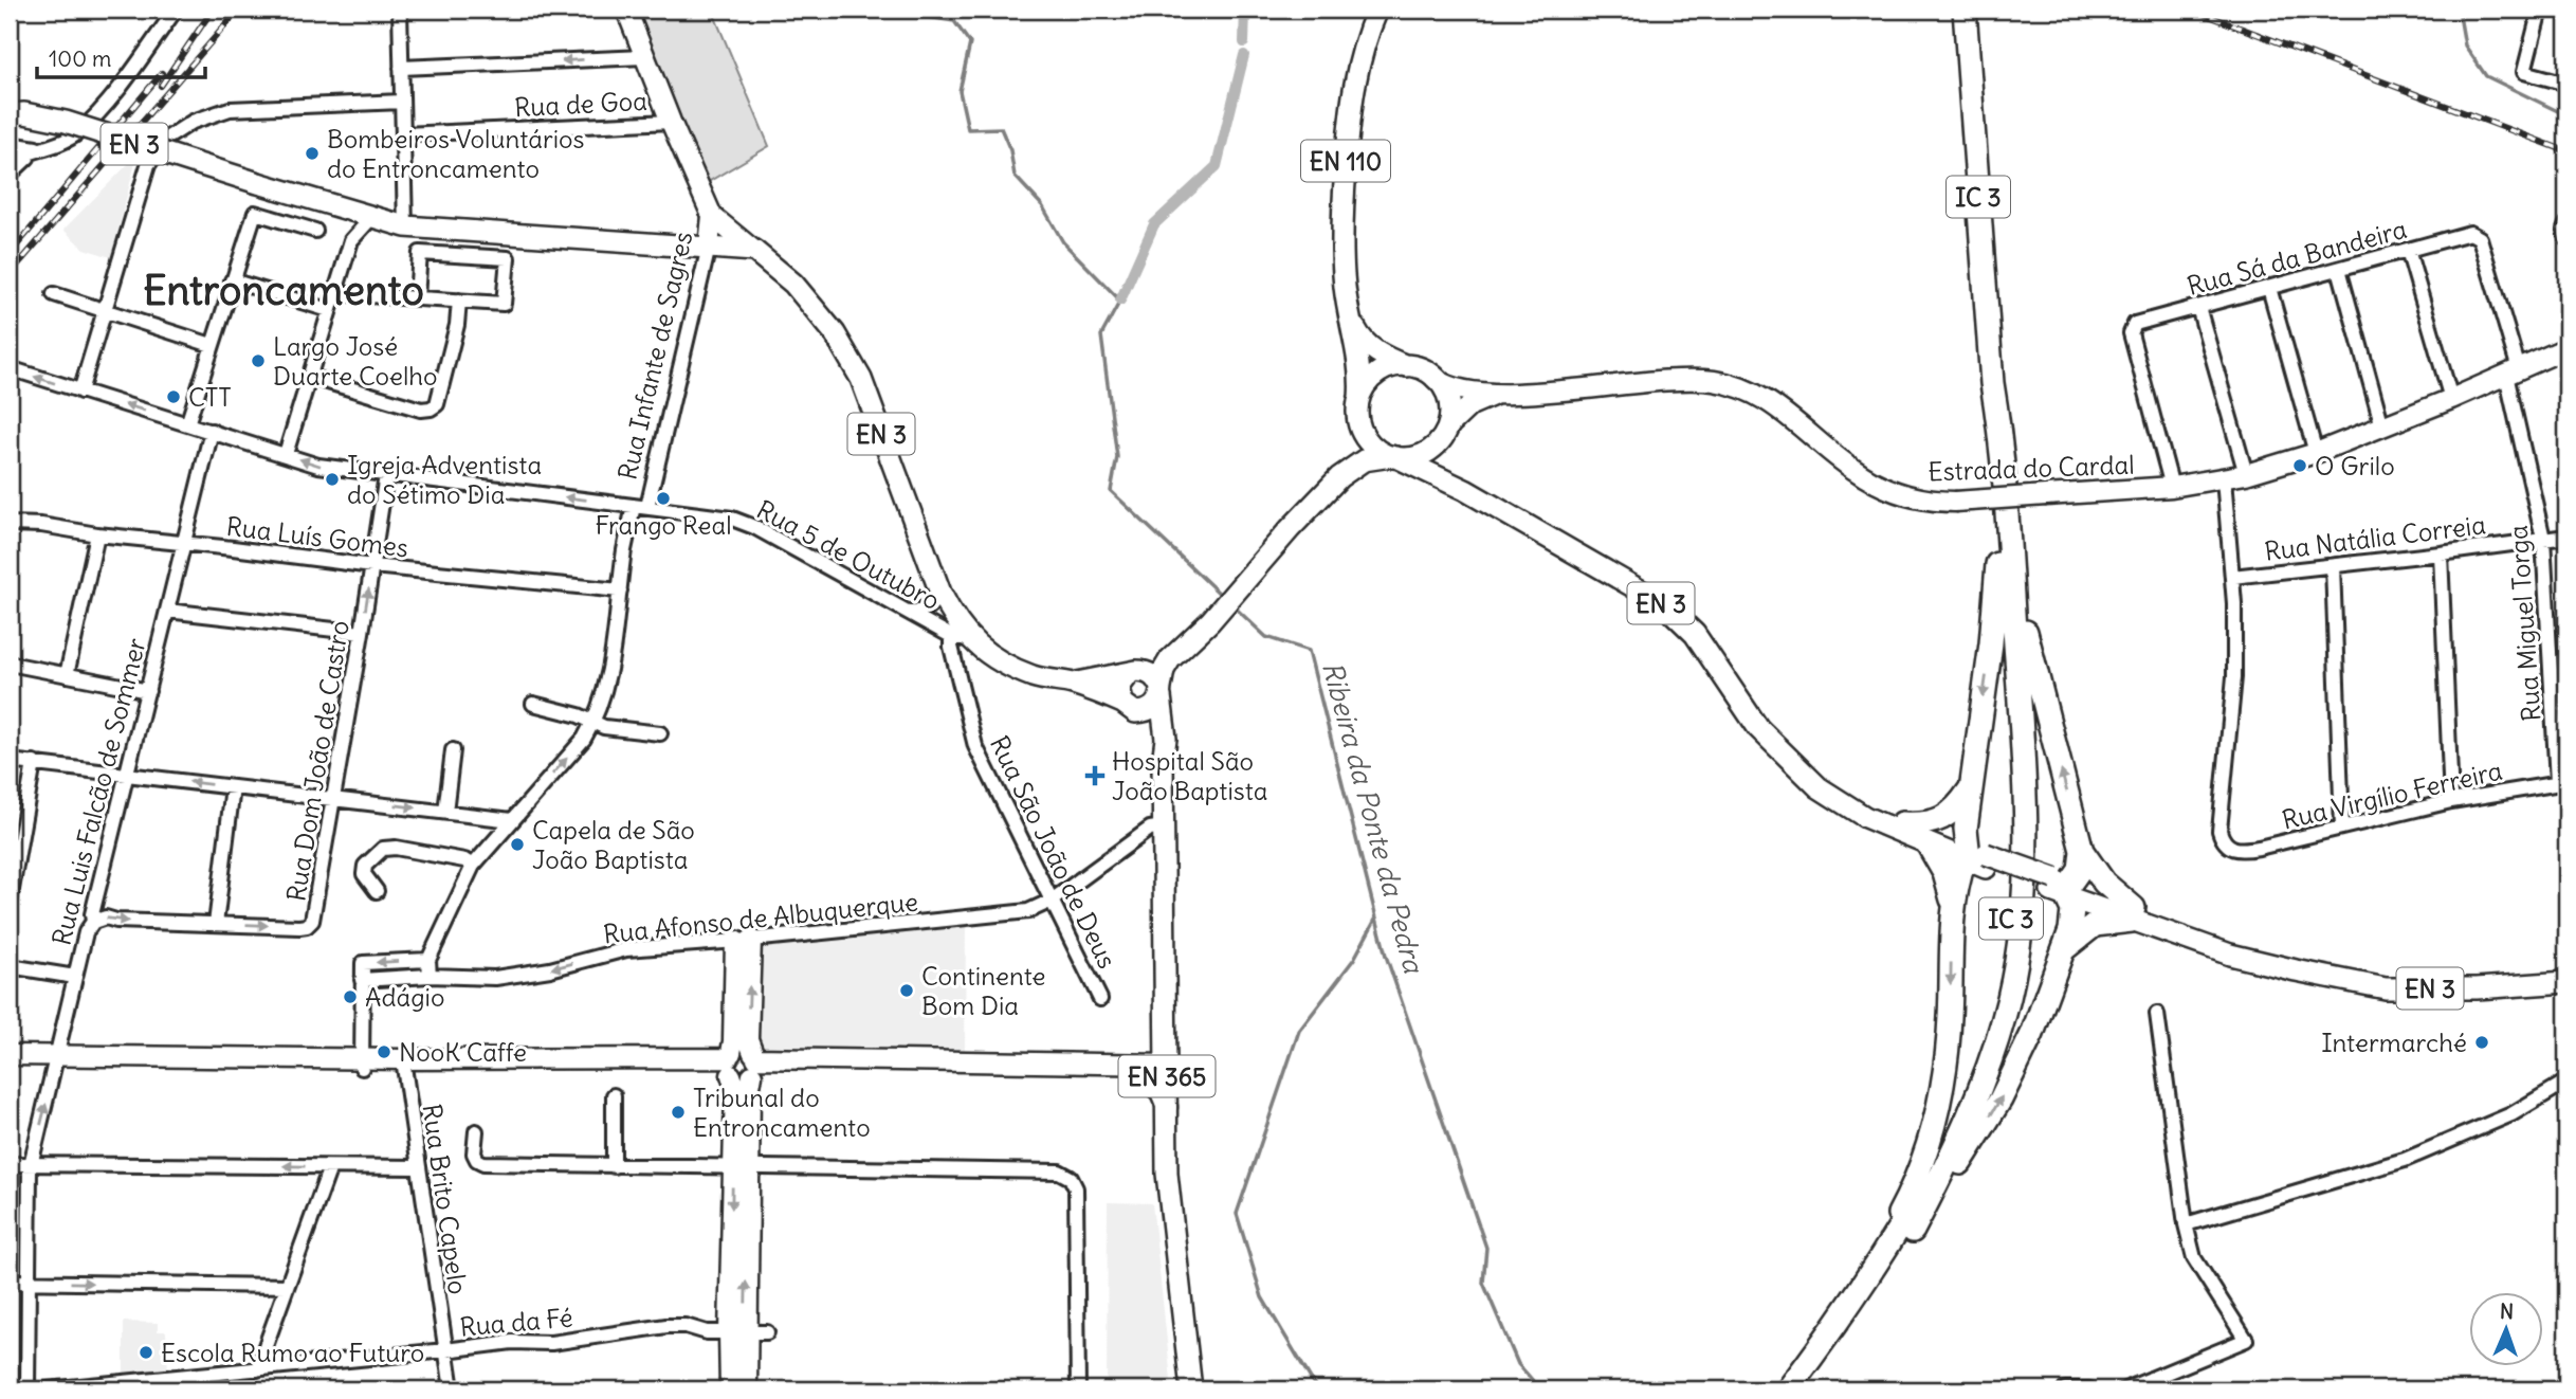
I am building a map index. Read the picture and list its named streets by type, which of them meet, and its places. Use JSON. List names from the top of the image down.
{
  "streets": {
    "highway": ["IC 3"],
    "main road": ["EN 3", "EN 110", "EN 365"],
    "street": [
      "Rua de Goa",
      "Rua Sá da Bandeira",
      "Rua Infante de Sagres",
      "Estrada do Cardal",
      "Rua Luís Gomes",
      "Rua Natália Correia",
      "Rua 5 de Outubro",
      "Rua Miguel Torga",
      "Rua Dom João de Castro",
      "Rua Luis Falcão de Sommer",
      "Rua Virgílio Ferreira",
      "Rua São João de Deus",
      "Rua Afonso de Albuquerque",
      "Rua Brito Capelo",
      "Rua da Fé"
    ]
  },
  "crossings": [
    ["Rua de Goa", "Rua Infante de Sagres"],
    ["EN 3", "Rua Infante de Sagres"],
    ["EN 3", "Rua 5 de Outubro"],
    ["EN 3", "Rua São João de Deus"],
    ["EN 3", "EN 365"],
    ["Rua Sá da Bandeira", "Estrada do Cardal"],
    ["Rua Sá da Bandeira", "Rua Miguel Torga"],
    ["Rua Infante de Sagres", "Rua Luís Gomes"],
    ["Rua Infante de Sagres", "Rua 5 de Outubro"],
    ["Estrada do Cardal", "Rua Miguel Torga"],
    ["Rua Luís Gomes", "Rua Dom João de Castro"],
    ["Rua Luís Gomes", "Rua Luis Falcão de Sommer"],
    ["Rua Natália Correia", "Rua Miguel Torga"],
    ["Rua Natália Correia", "Rua Virgílio Ferreira"],
    ["Rua 5 de Outubro", "Rua Dom João de Castro"],
    ["Rua 5 de Outubro", "Rua Luis Falcão de Sommer"],
    ["Rua 5 de Outubro", "Rua São João de Deus"],
    ["Rua Miguel Torga", "Rua Virgílio Ferreira"],
    ["Rua Dom João de Castro", "Rua Luis Falcão de Sommer"],
    ["Rua São João de Deus", "Rua Afonso de Albuquerque"],
    ["Rua Afonso de Albuquerque", "EN 365"],
    ["Rua Brito Capelo", "Rua da Fé"]
  ],
  "districts": ["Entroncamento"],
  "water": ["Ribeira da Ponte da Pedra"],
  "places": {
    "other": [
      "Bombeiros Voluntários do Entroncamento",
      "Largo José Duarte Coelho",
      "CTT",
      "O Grilo",
      "Igreja Adventista do Sétimo Dia",
      "Frango Real",
      "Capela de São João Baptista",
      "Continente Bom Dia",
      "Adágio",
      "Intermarché",
      "NooK Caffe",
      "Tribunal do Entroncamento",
      "Escola Rumo ao Futuro"
    ],
    "health": ["Hospital São João Baptista"]
  },
  "scale_bar": "100 m",
  "north": "top"
}
